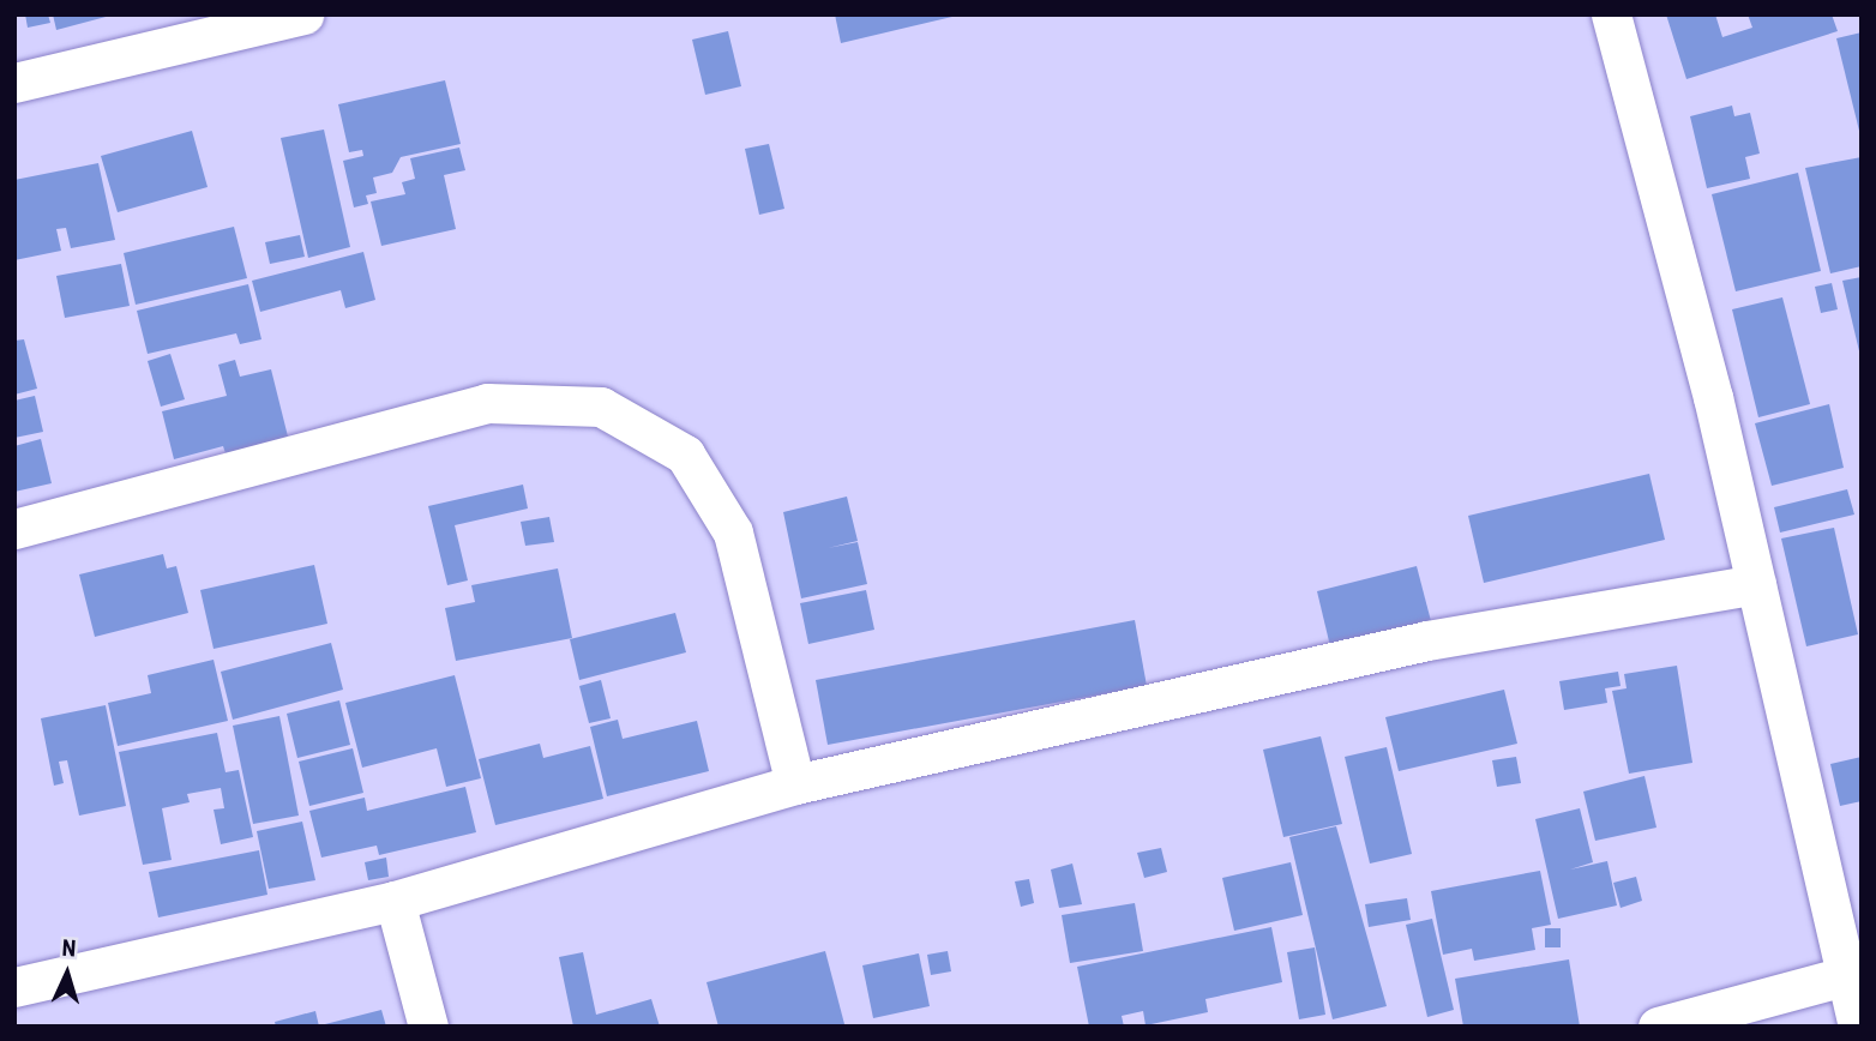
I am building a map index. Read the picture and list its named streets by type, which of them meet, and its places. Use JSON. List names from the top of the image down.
{
  "north": "top"
}
